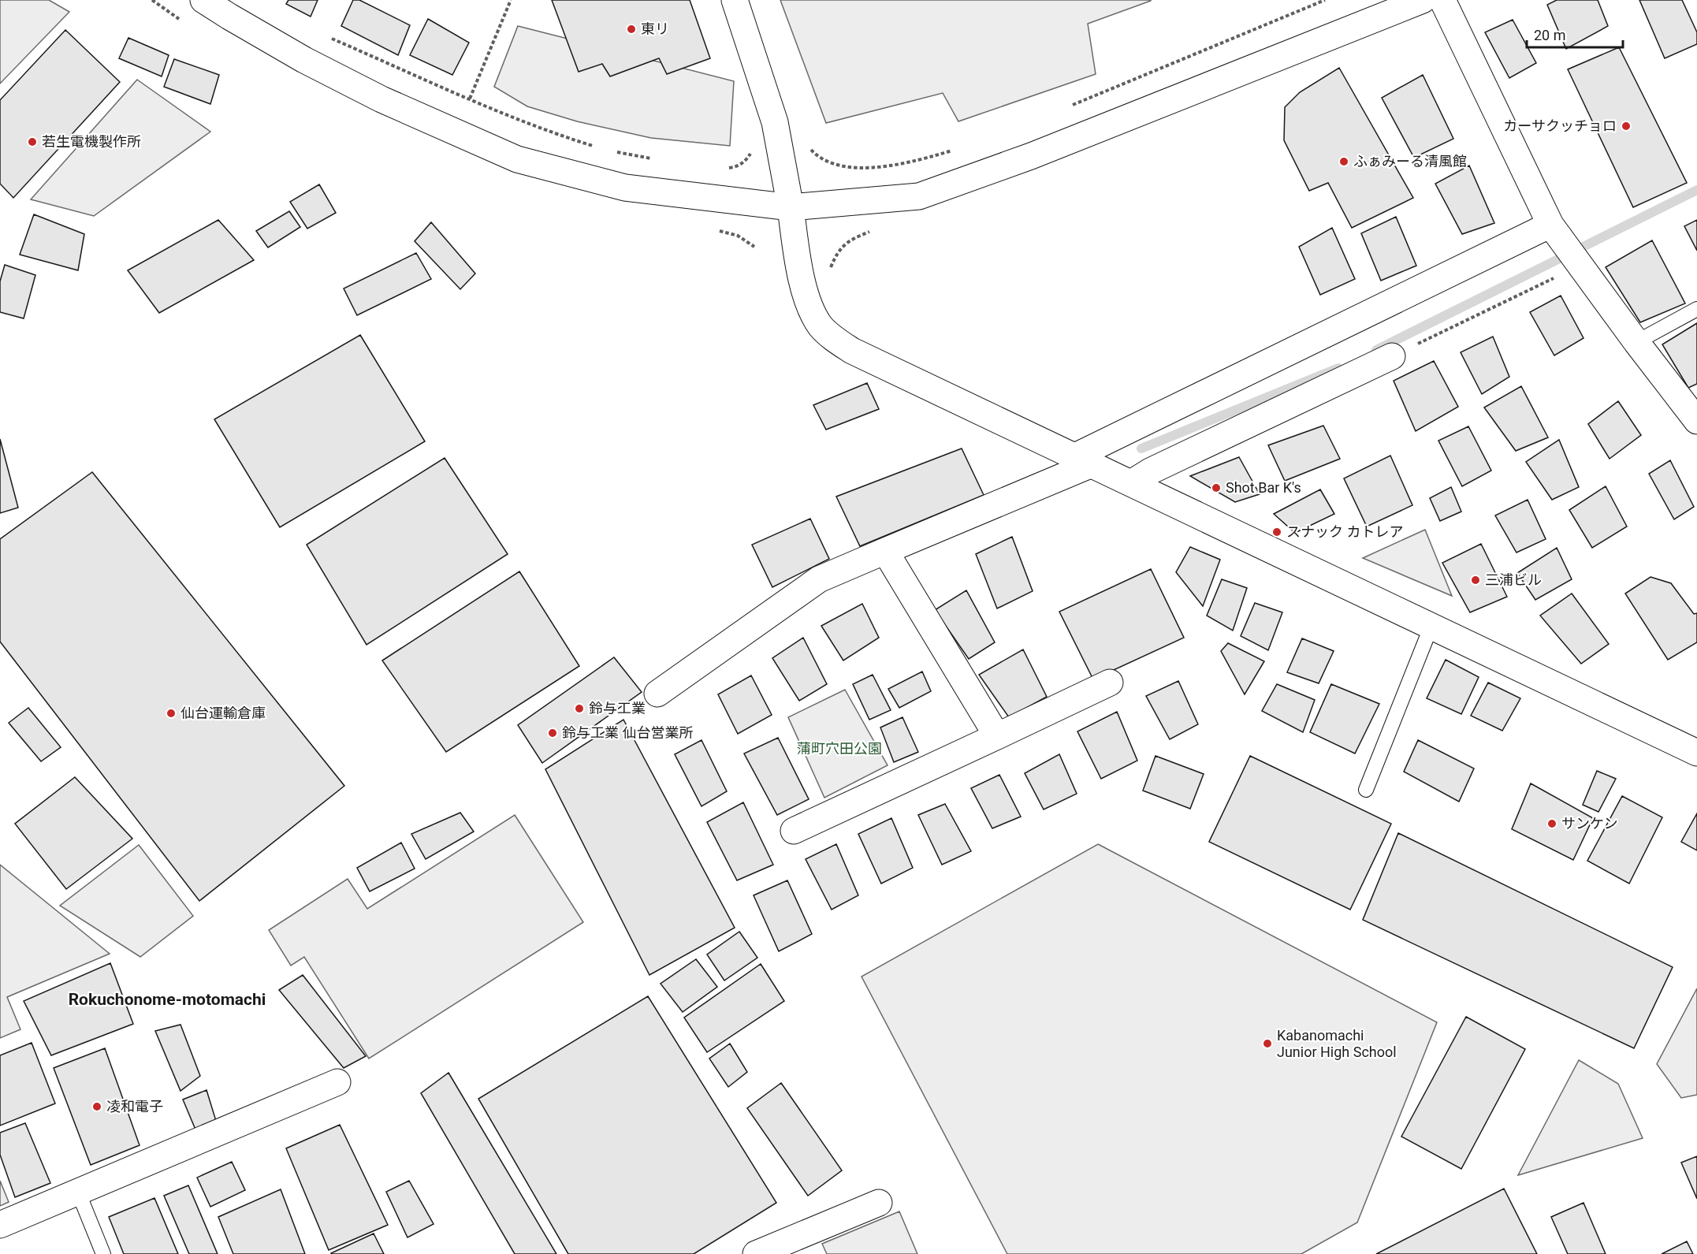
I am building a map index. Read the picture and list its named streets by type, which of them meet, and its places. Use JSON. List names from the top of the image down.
{
  "districts": ["Rokuchonome-motomachi"],
  "parks": ["蒲町穴田公園"],
  "places": [
    "東リ",
    "カーサクッチョロ",
    "若生電機製作所",
    "ふぁみーる清風館",
    "Shot Bar K's",
    "スナック カトレア",
    "三浦ビル",
    "鈴与工業",
    "仙台運輸倉庫",
    "鈴与工業 仙台営業所",
    "サンケン",
    "Kabanomachi Junior High School",
    "凌和電子"
  ],
  "scale_bar": "20 m"
}
